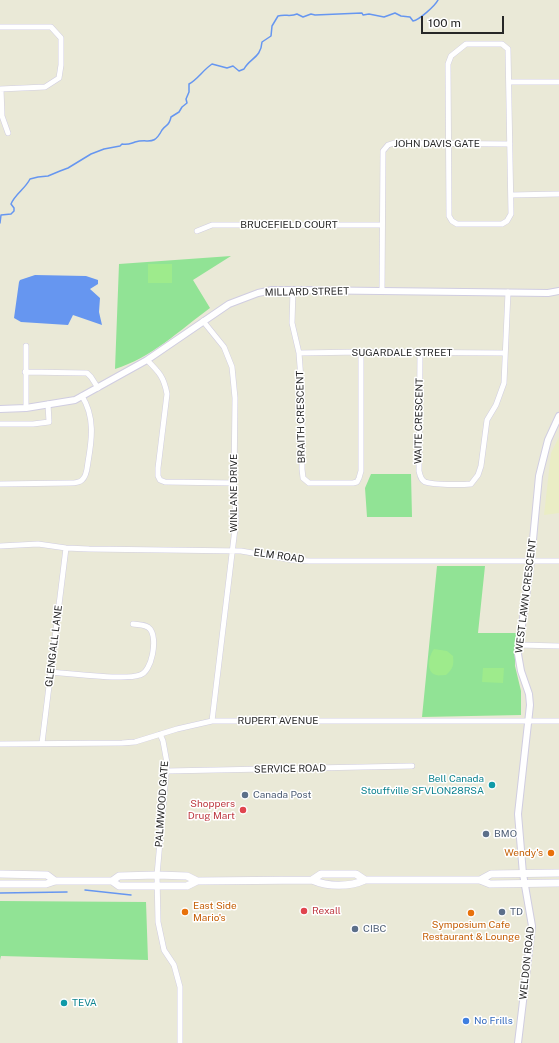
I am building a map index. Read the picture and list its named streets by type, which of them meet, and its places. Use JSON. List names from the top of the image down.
{
  "streets": {
    "street": [
      "JOHN DAVIS GATE",
      "BRUCEFIELD COURT",
      "MILLARD STREET",
      "SUGARDALE STREET",
      "BRAITH CRESCENT",
      "WAITE CRESCENT",
      "WINLANE DRIVE",
      "ELM ROAD",
      "WEST LAWN CRESCENT",
      "GLENGALL LANE",
      "RUPERT AVENUE",
      "SERVICE ROAD",
      "PALMWOOD GATE",
      "WELDON ROAD"
    ]
  },
  "crossings": [
    ["JOHN DAVIS GATE", "BRUCEFIELD COURT"],
    ["JOHN DAVIS GATE", "MILLARD STREET"],
    ["MILLARD STREET", "BRAITH CRESCENT"],
    ["MILLARD STREET", "WAITE CRESCENT"],
    ["MILLARD STREET", "WINLANE DRIVE"],
    ["SUGARDALE STREET", "BRAITH CRESCENT"],
    ["SUGARDALE STREET", "WAITE CRESCENT"],
    ["WINLANE DRIVE", "ELM ROAD"],
    ["WINLANE DRIVE", "RUPERT AVENUE"],
    ["ELM ROAD", "WEST LAWN CRESCENT"],
    ["ELM ROAD", "GLENGALL LANE"],
    ["WEST LAWN CRESCENT", "RUPERT AVENUE"],
    ["WEST LAWN CRESCENT", "WELDON ROAD"],
    ["GLENGALL LANE", "RUPERT AVENUE"],
    ["RUPERT AVENUE", "PALMWOOD GATE"],
    ["SERVICE ROAD", "PALMWOOD GATE"]
  ],
  "places": [
    "Bell Canada Stouffville SFVLON28RSA",
    "Canada Post",
    "Shoppers Drug Mart",
    "BMO",
    "Wendy's",
    "Rexall",
    "East Side Mario's",
    "TD",
    "Symposium Cafe Restaurant & Lounge",
    "CIBC",
    "TEVA",
    "No Frills"
  ],
  "scale_bar": "100 m"
}
